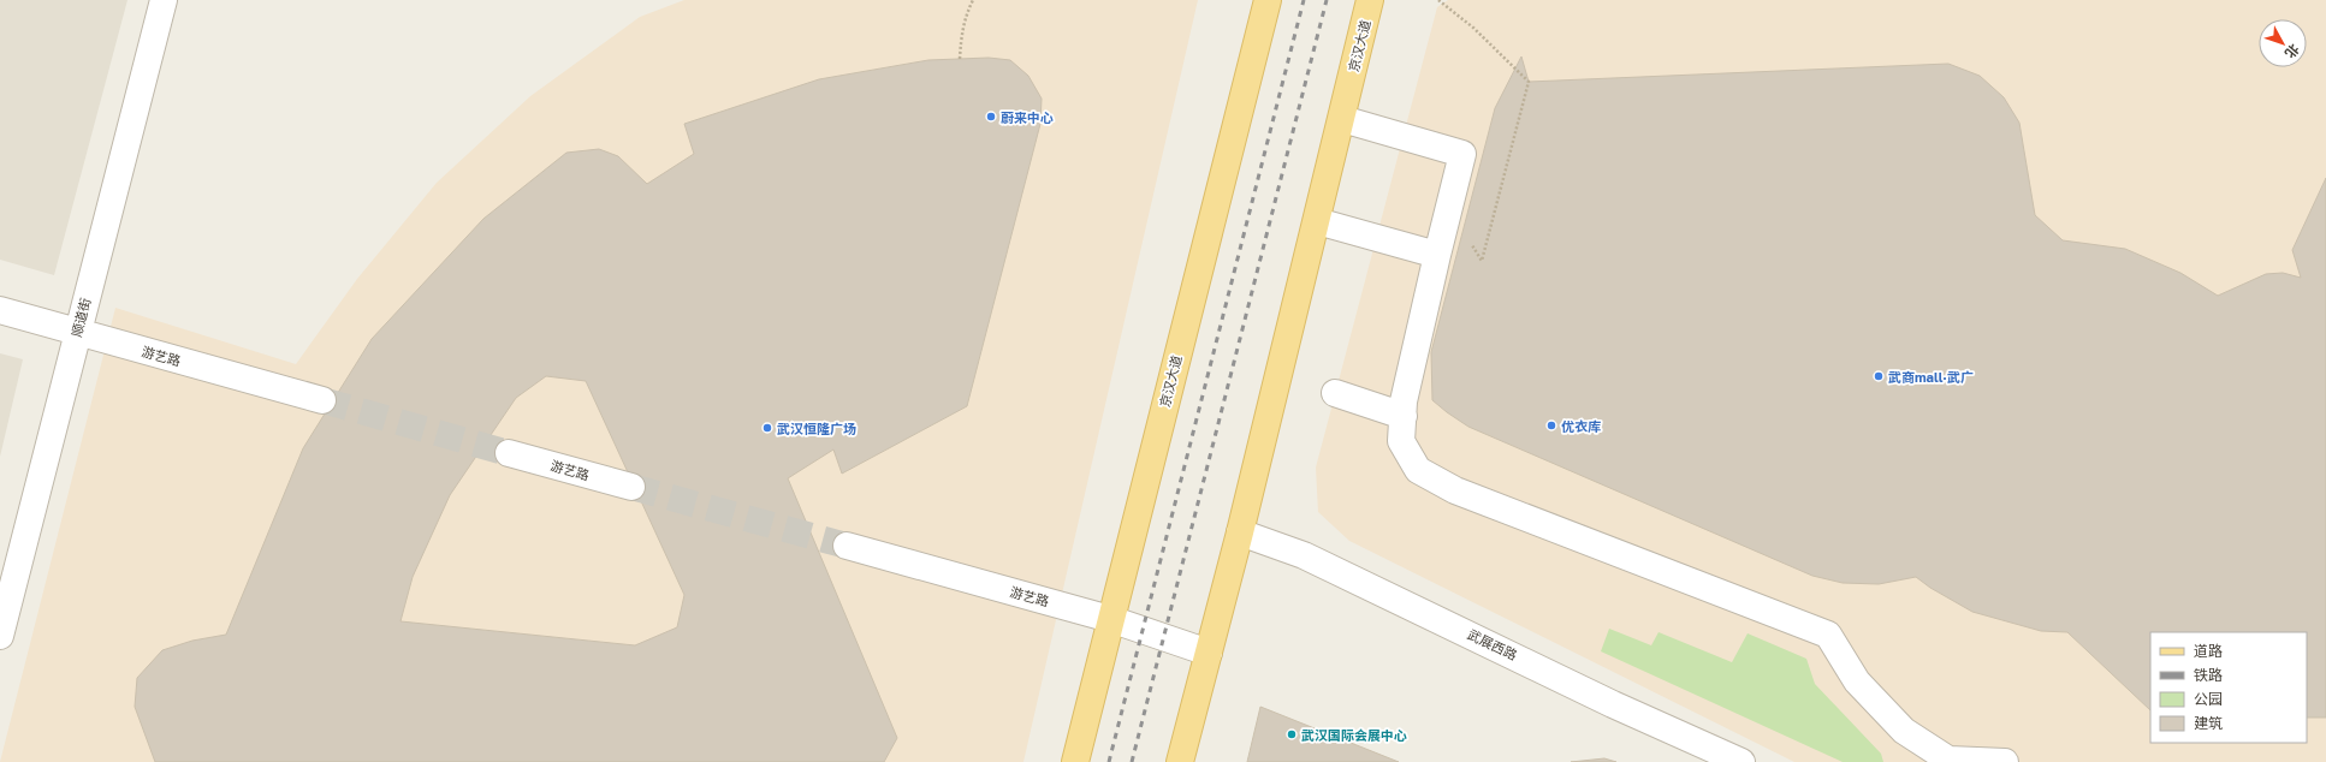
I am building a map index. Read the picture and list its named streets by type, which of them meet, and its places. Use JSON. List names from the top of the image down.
{
  "streets": {
    "main road": ["京汉大道"],
    "street": ["顺道街", "游艺路", "武展西路"]
  },
  "crossings": [
    ["京汉大道", "游艺路"],
    ["京汉大道", "武展西路"],
    ["顺道街", "游艺路"]
  ],
  "places": [
    "蔚来中心",
    "武商mall·武广",
    "优衣库",
    "武汉恒隆广场",
    "武汉国际会展中心"
  ],
  "legend": [
    "道路",
    "铁路",
    "公园",
    "建筑"
  ],
  "north": "bottom right"
}
